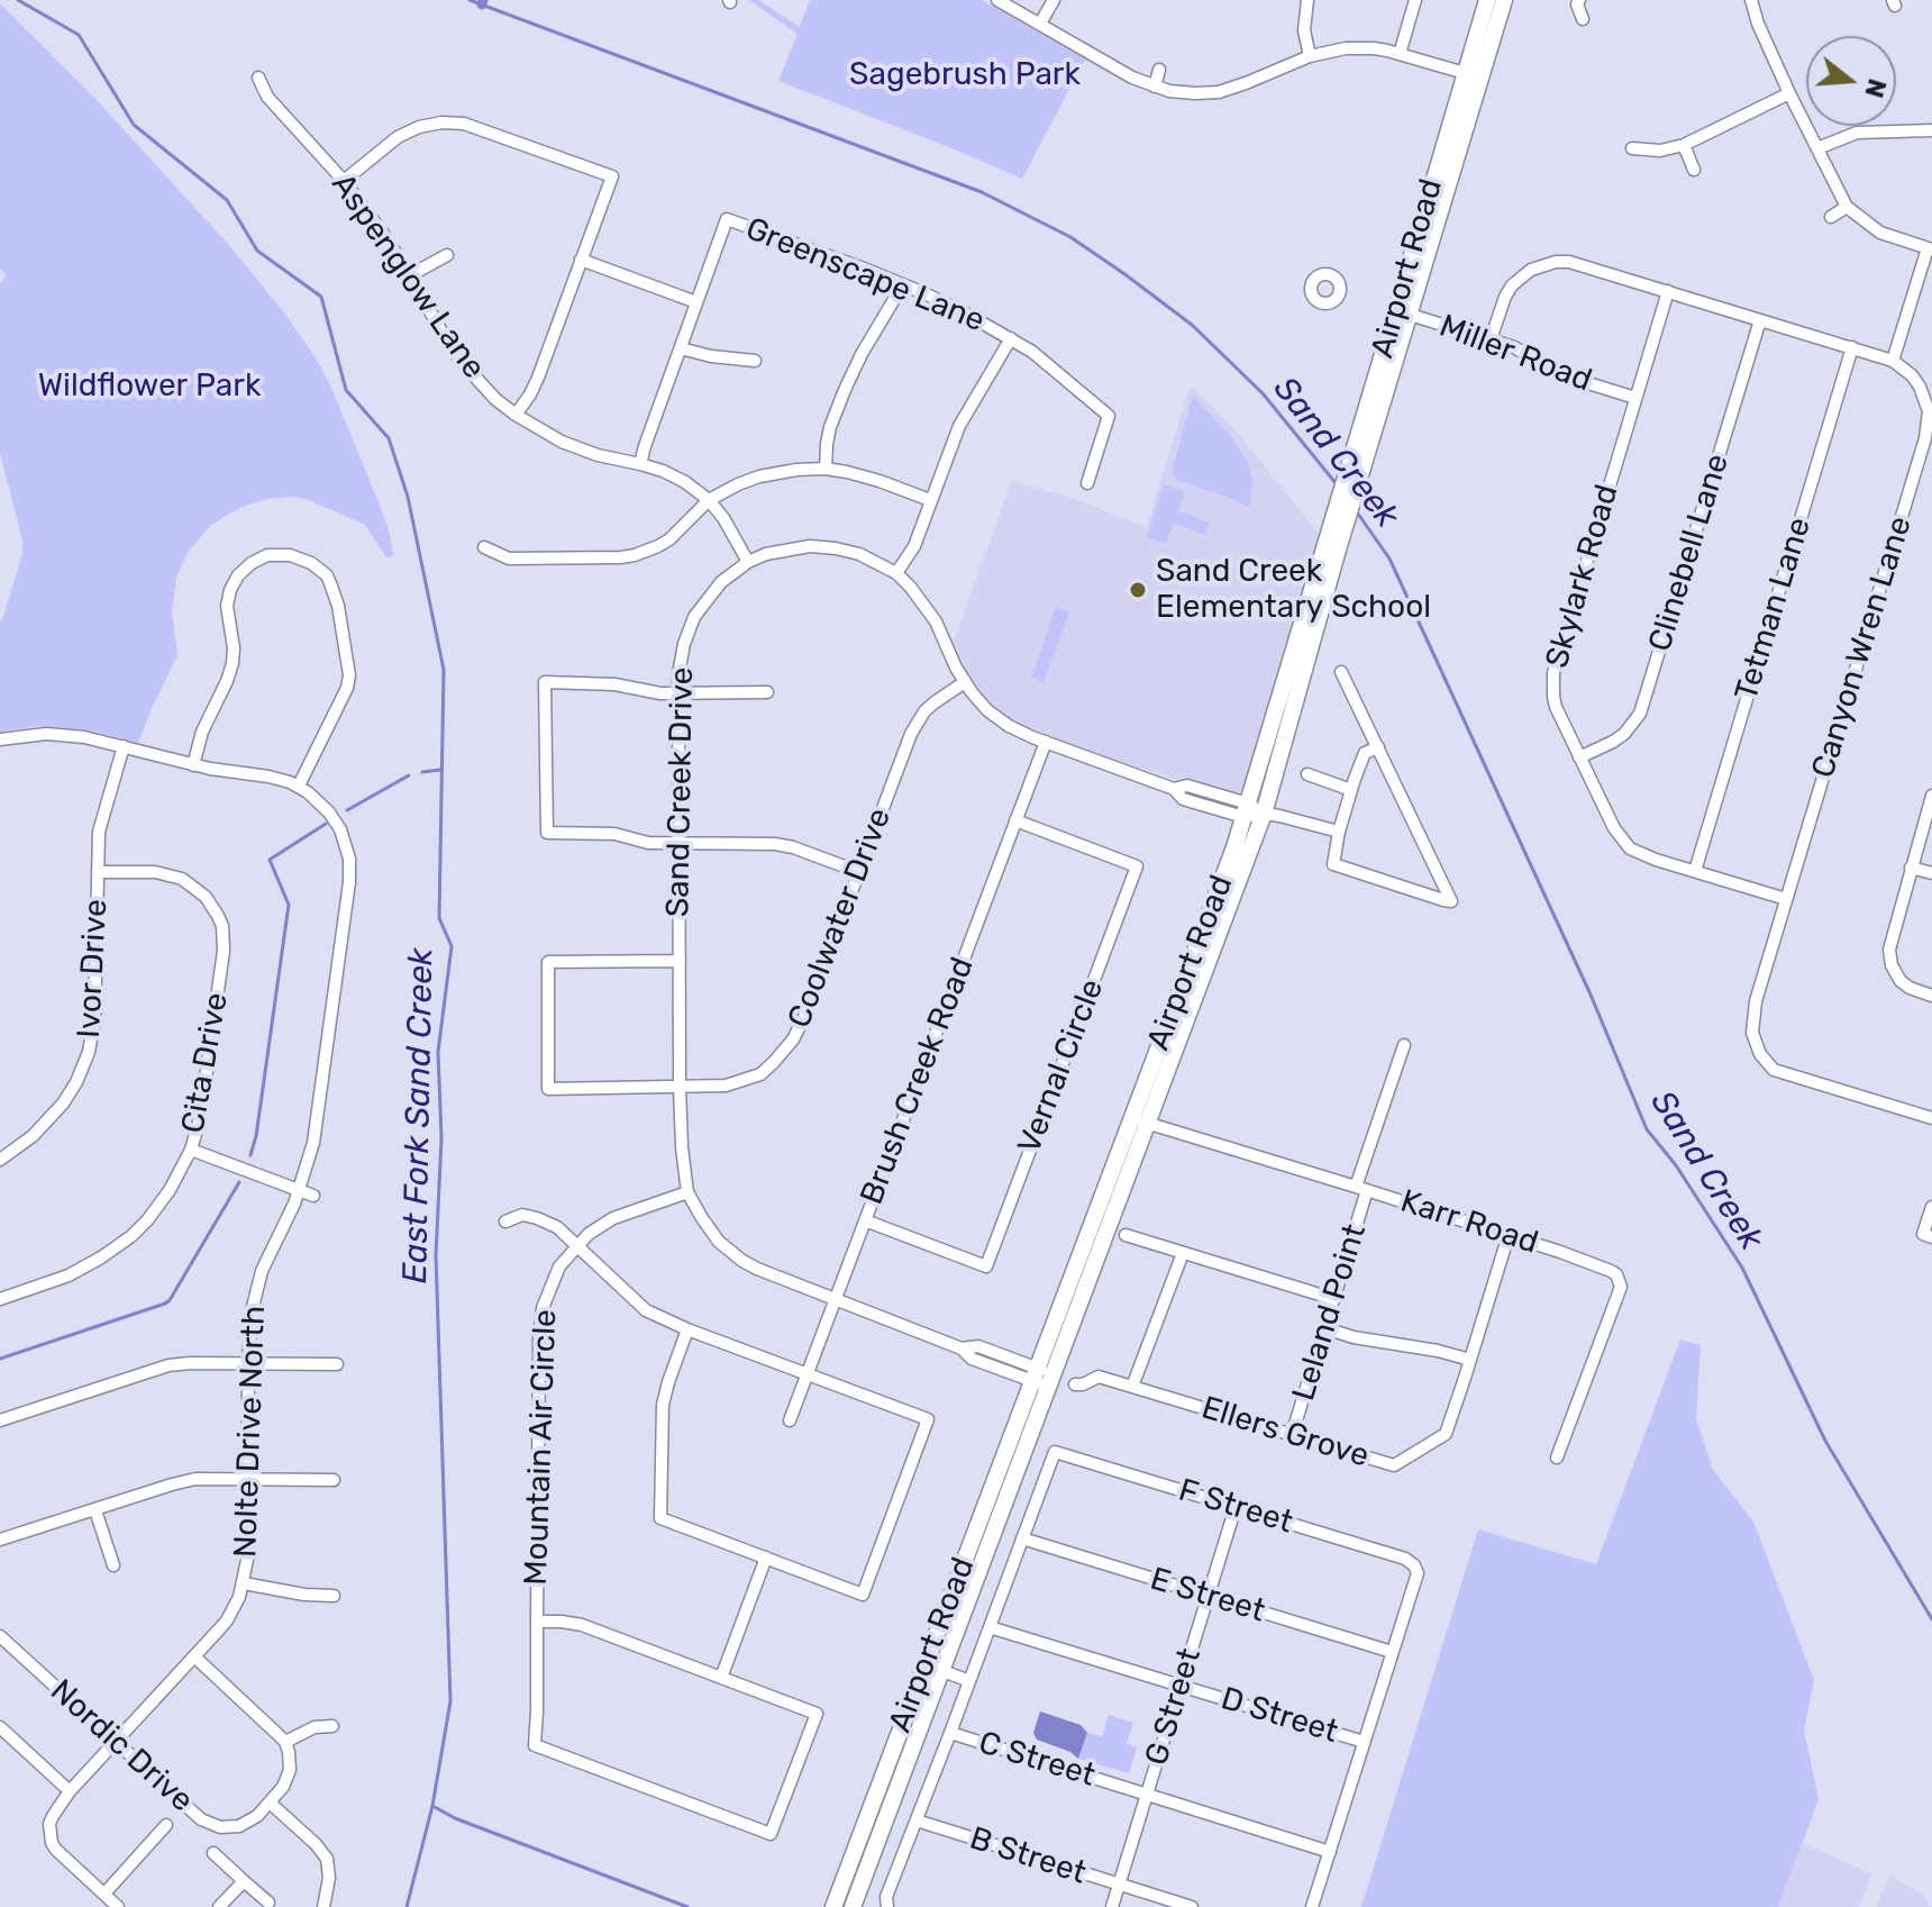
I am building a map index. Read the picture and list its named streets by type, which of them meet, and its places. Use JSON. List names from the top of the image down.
{
  "streets": {
    "main road": ["Airport Road"],
    "street": [
      "Greenscape Lane",
      "Aspenglow Lane",
      "Miller Road",
      "Clinebell Lane",
      "Skylark Road",
      "Tetman Lane",
      "Canyon Wren Lane",
      "Sand Creek Drive",
      "Coolwater Drive",
      "Ivor Drive",
      "Cita Drive",
      "Vernal Circle",
      "Brush Creek Road",
      "Karr Road",
      "Leland Point",
      "Nolte Drive North",
      "Ellers Grove",
      "Mountain Air Circle",
      "F Street",
      "E Street",
      "G Street",
      "D Street",
      "Nordic Drive",
      "C Street",
      "B Street"
    ]
  },
  "crossings": [
    ["Airport Road", "Miller Road"],
    ["Airport Road", "Sand Creek Drive"],
    ["Airport Road", "Karr Road"],
    ["Greenscape Lane", "Aspenglow Lane"],
    ["Aspenglow Lane", "Sand Creek Drive"],
    ["Miller Road", "Skylark Road"],
    ["Miller Road", "Canyon Wren Lane"],
    ["Clinebell Lane", "Skylark Road"],
    ["Clinebell Lane", "Canyon Wren Lane"],
    ["Skylark Road", "Tetman Lane"],
    ["Skylark Road", "Canyon Wren Lane"],
    ["Tetman Lane", "Canyon Wren Lane"],
    ["Sand Creek Drive", "Coolwater Drive"],
    ["Sand Creek Drive", "Brush Creek Road"],
    ["Sand Creek Drive", "Mountain Air Circle"],
    ["Ivor Drive", "Cita Drive"],
    ["Vernal Circle", "Brush Creek Road"],
    ["Karr Road", "Leland Point"],
    ["Karr Road", "Ellers Grove"],
    ["Leland Point", "Ellers Grove"],
    ["Nolte Drive North", "Nordic Drive"],
    ["F Street", "E Street"],
    ["F Street", "G Street"],
    ["E Street", "G Street"],
    ["G Street", "D Street"],
    ["G Street", "C Street"],
    ["G Street", "B Street"]
  ],
  "water": ["Sand Creek", "East Fork Sand Creek"],
  "parks": ["Sagebrush Park", "Wildflower Park"],
  "places": ["Sand Creek Elementary School"],
  "north": "right"
}
